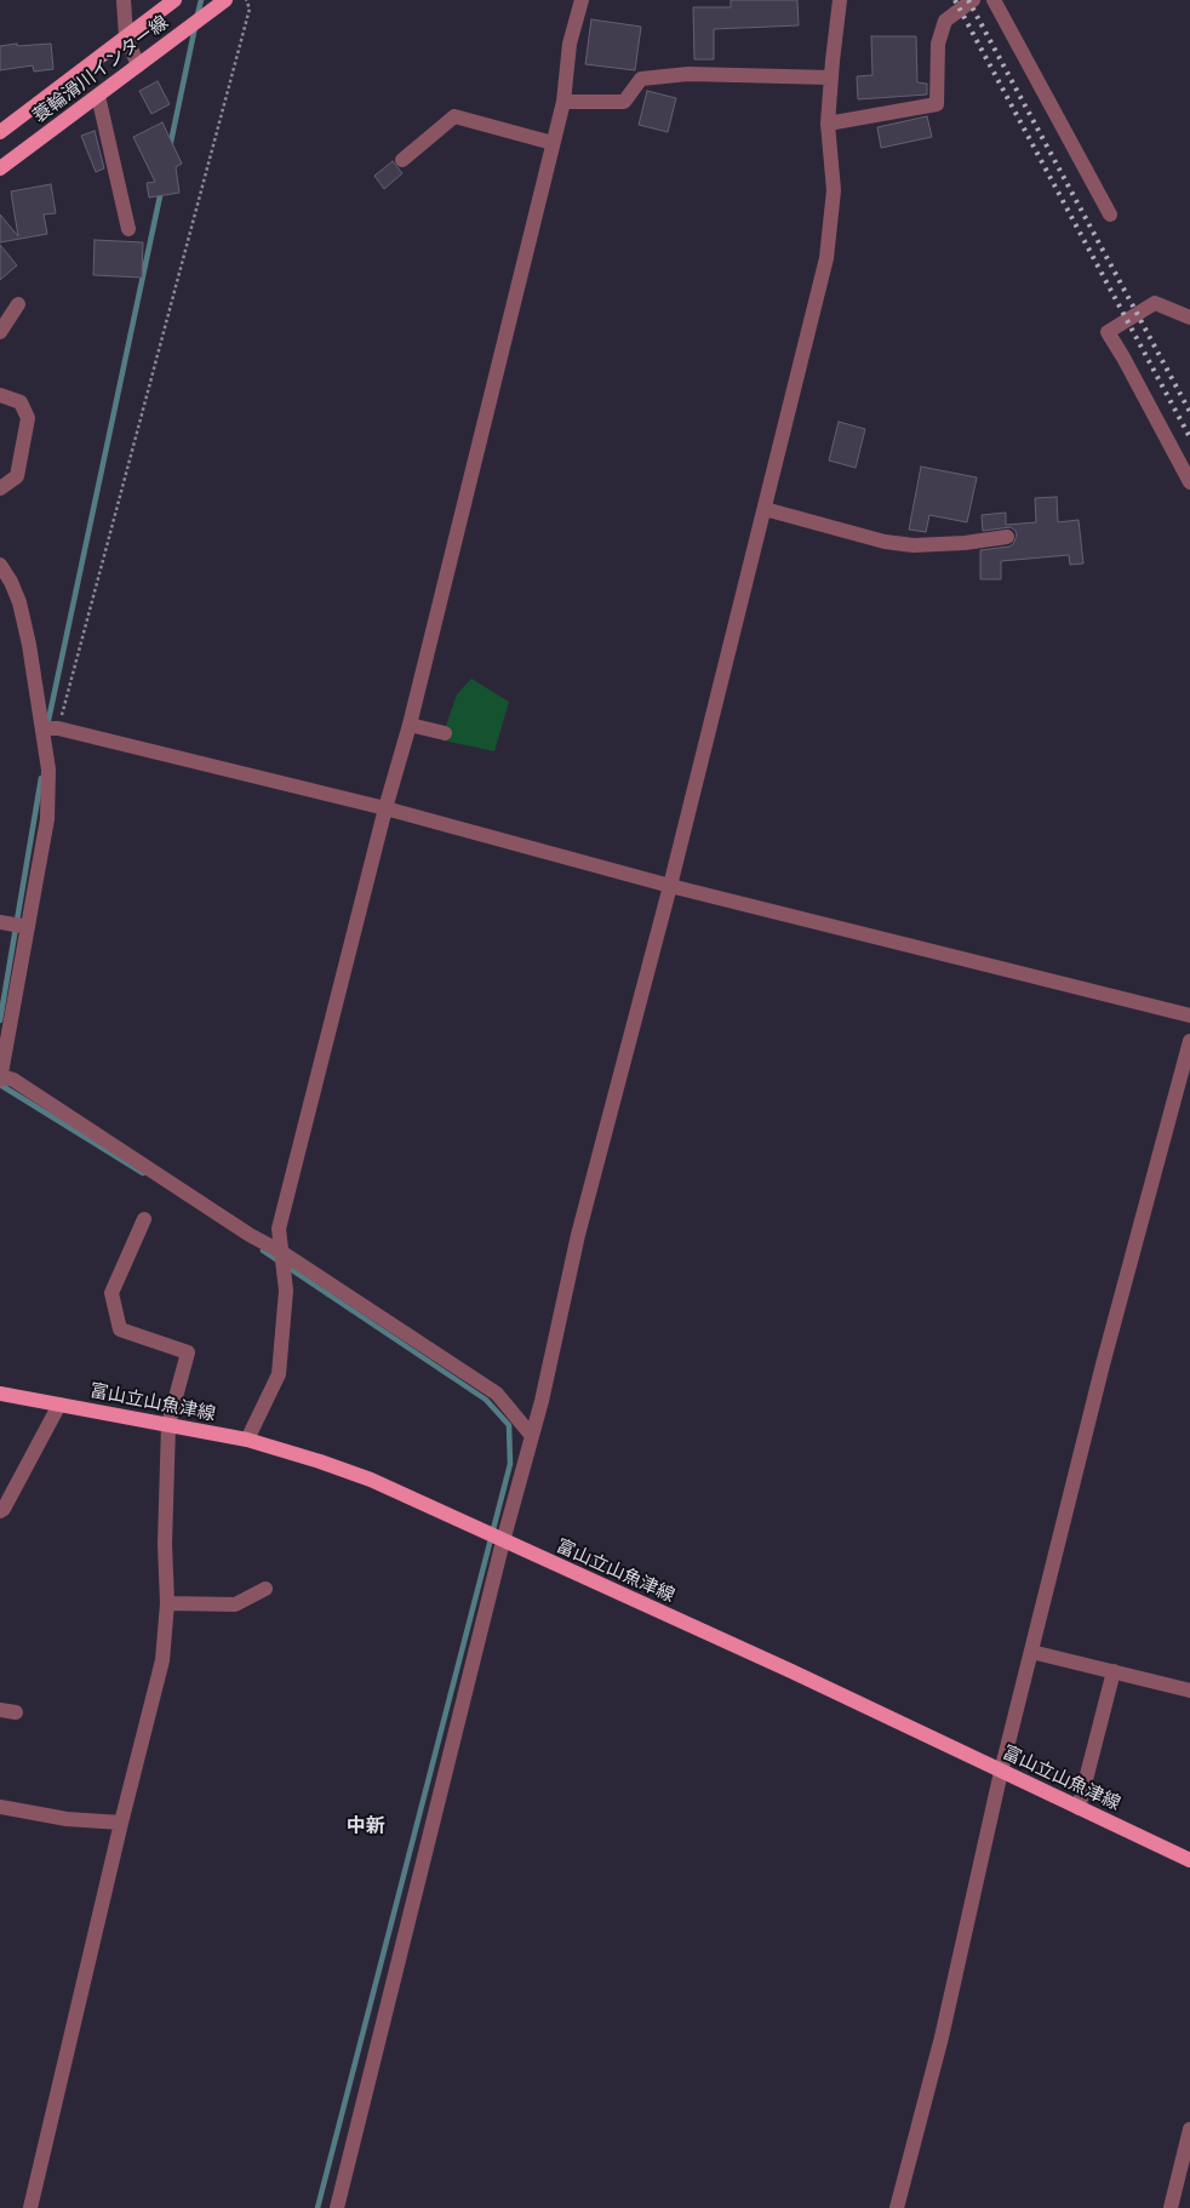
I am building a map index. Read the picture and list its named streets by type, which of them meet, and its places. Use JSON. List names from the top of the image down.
{
  "streets": {
    "main road": ["蓑輪滑川インター線", "富山立山魚津線"]
  },
  "districts": ["中新"]
}
